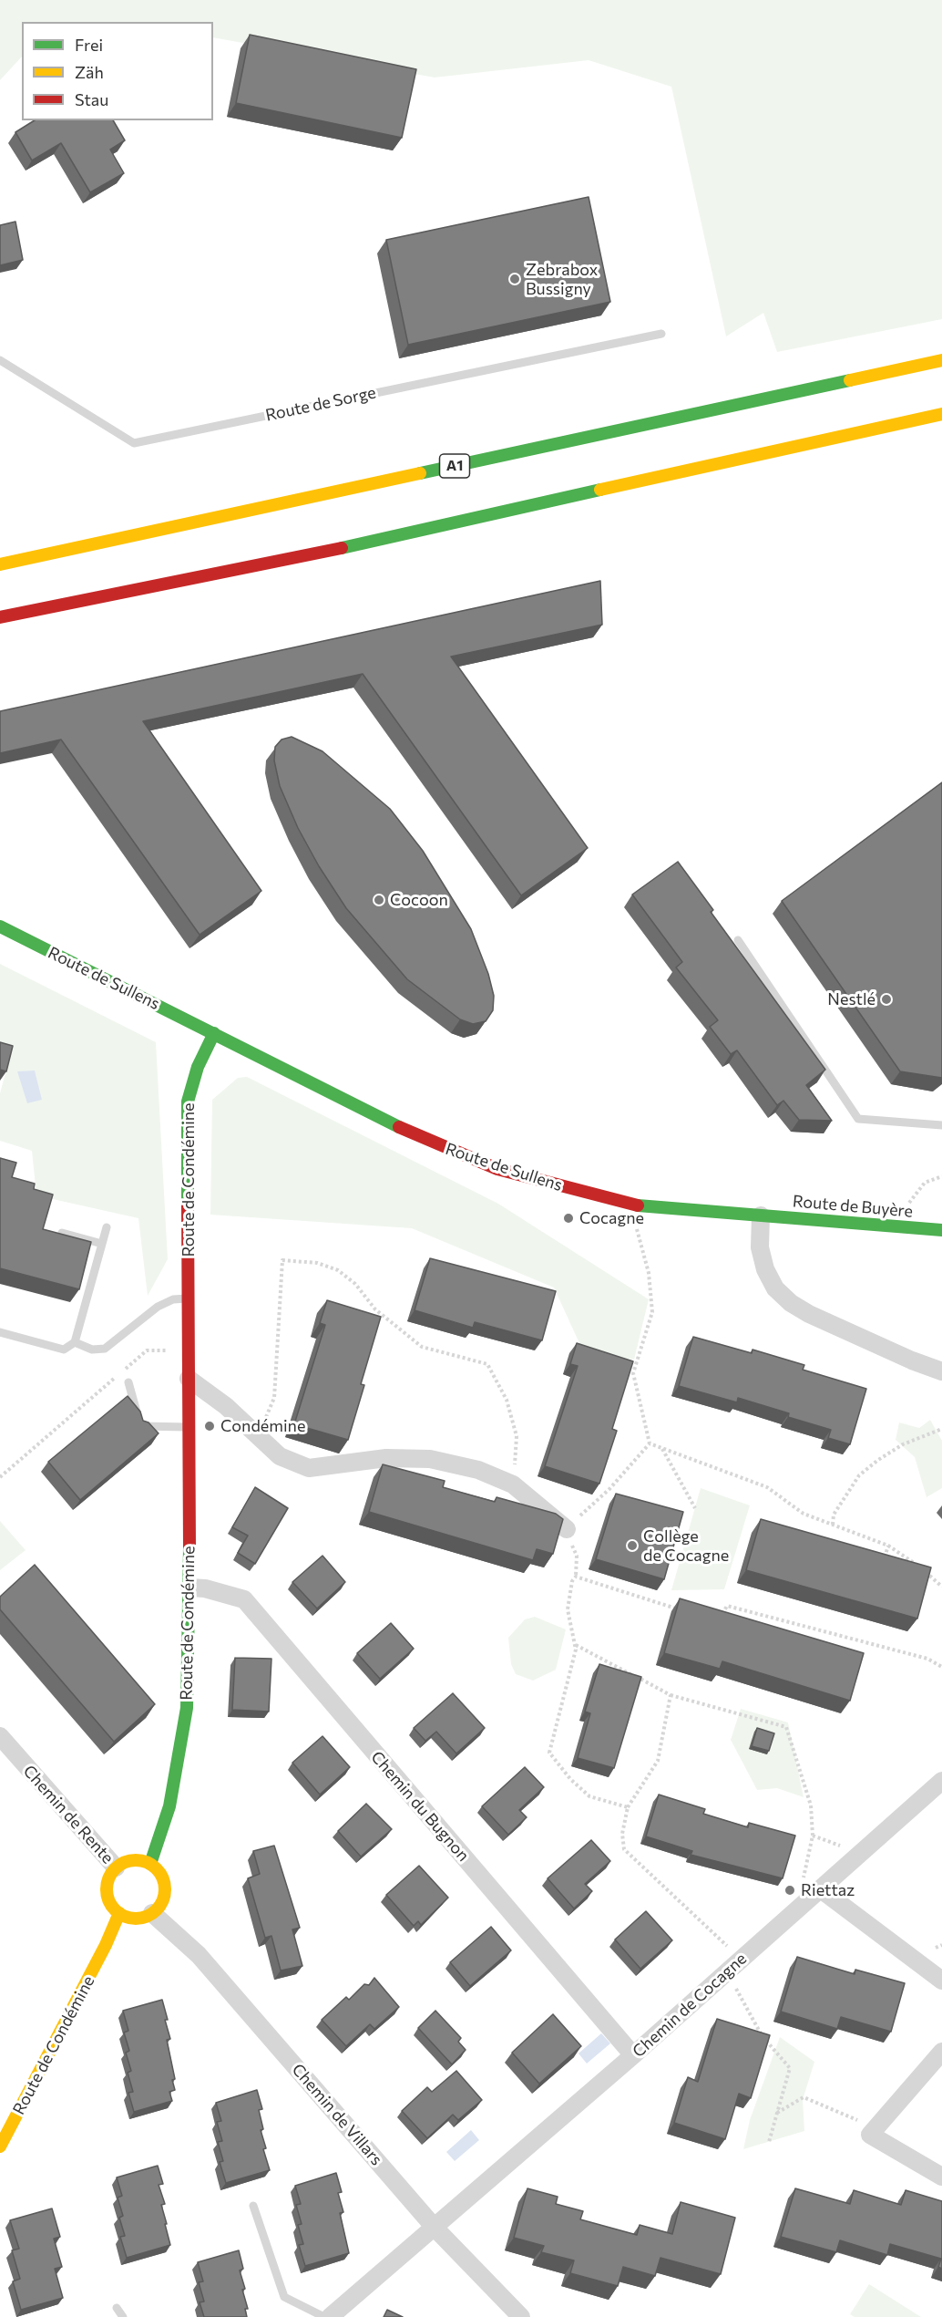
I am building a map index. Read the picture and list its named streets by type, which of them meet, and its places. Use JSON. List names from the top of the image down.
{
  "streets": {
    "main road": [
      "A1",
      "Route de Sullens",
      "Route de Condémine",
      "Route de Buyère"
    ],
    "street": [
      "Chemin du Bugnon",
      "Chemin de Rente",
      "Chemin de Cocagne",
      "Chemin de Villars"
    ],
    "lane": ["Route de Sorge"]
  },
  "crossings": [
    ["Route de Sullens", "Route de Condémine"],
    ["Route de Sullens", "Route de Buyère"],
    ["Route de Condémine", "Chemin du Bugnon"],
    ["Route de Condémine", "Chemin de Rente"],
    ["Route de Condémine", "Chemin de Villars"],
    ["Chemin du Bugnon", "Chemin de Cocagne"],
    ["Chemin de Rente", "Chemin de Villars"],
    ["Chemin de Cocagne", "Chemin de Villars"]
  ],
  "places": [
    "Zebrabox Bussigny",
    "Cocoon",
    "Nestlé",
    "Cocagne",
    "Condémine",
    "Collège de Cocagne",
    "Riettaz"
  ],
  "legend": ["Frei", "Zäh", "Stau"]
}
